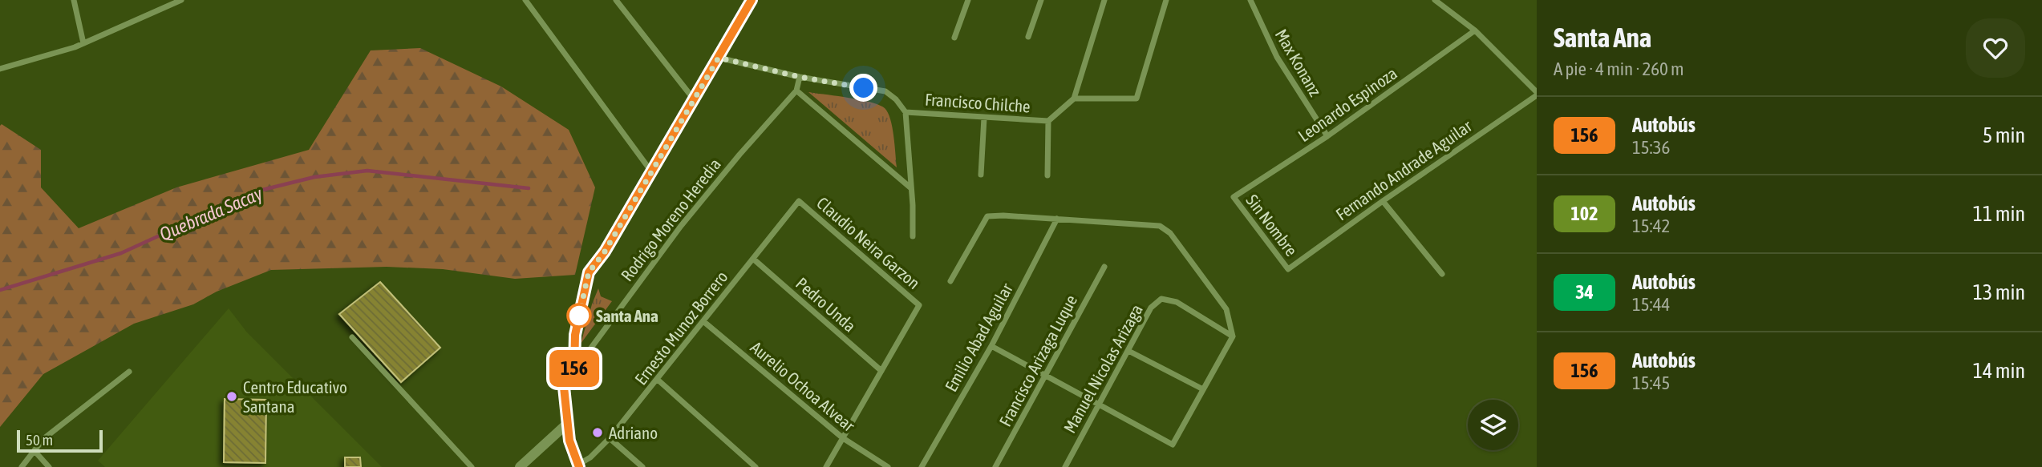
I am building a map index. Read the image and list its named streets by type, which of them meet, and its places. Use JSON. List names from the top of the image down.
{
  "streets": {
    "street": [
      "Max Konanz",
      "Francisco Chilche",
      "Leonardo Espinoza",
      "Fernando Andrade Aguilar",
      "Rodrigo Moreno Heredia",
      "Sin Nombre",
      "Claudio Neira Garzon",
      "Pedro Unda",
      "Ernesto Munoz Borrero",
      "Emilio Abad Aguilar",
      "Francisco Arizaga Luque",
      "Manuel Nicolas Arizaga",
      "Aurelio Ochoa Alvear"
    ]
  },
  "crossings": [
    ["Max Konanz", "Leonardo Espinoza"],
    ["Leonardo Espinoza", "Sin Nombre"],
    ["Fernando Andrade Aguilar", "Sin Nombre"],
    ["Claudio Neira Garzon", "Pedro Unda"],
    ["Claudio Neira Garzon", "Ernesto Munoz Borrero"],
    ["Pedro Unda", "Ernesto Munoz Borrero"],
    ["Ernesto Munoz Borrero", "Aurelio Ochoa Alvear"]
  ],
  "water": ["Quebrada Sacay"],
  "places": ["Santa Ana", "Centro Educativo Santana", "Adriano"],
  "lines": ["bus line 156"],
  "scale_bar": "50 m",
  "page": {
    "on_map": "156",
    "heading": ["Santa Ana", "A pie · 4 min · 260 m"],
    "list": [
      {
        "mark": "156",
        "name": "Autobús",
        "note": "15:36",
        "value": "5 min"
      },
      {
        "mark": "102",
        "name": "Autobús",
        "note": "15:42",
        "value": "11 min"
      },
      {
        "mark": "34",
        "name": "Autobús",
        "note": "15:44",
        "value": "13 min"
      },
      {
        "mark": "156",
        "name": "Autobús",
        "note": "15:45",
        "value": "14 min"
      }
    ],
    "scale": "50 m"
  }
}
